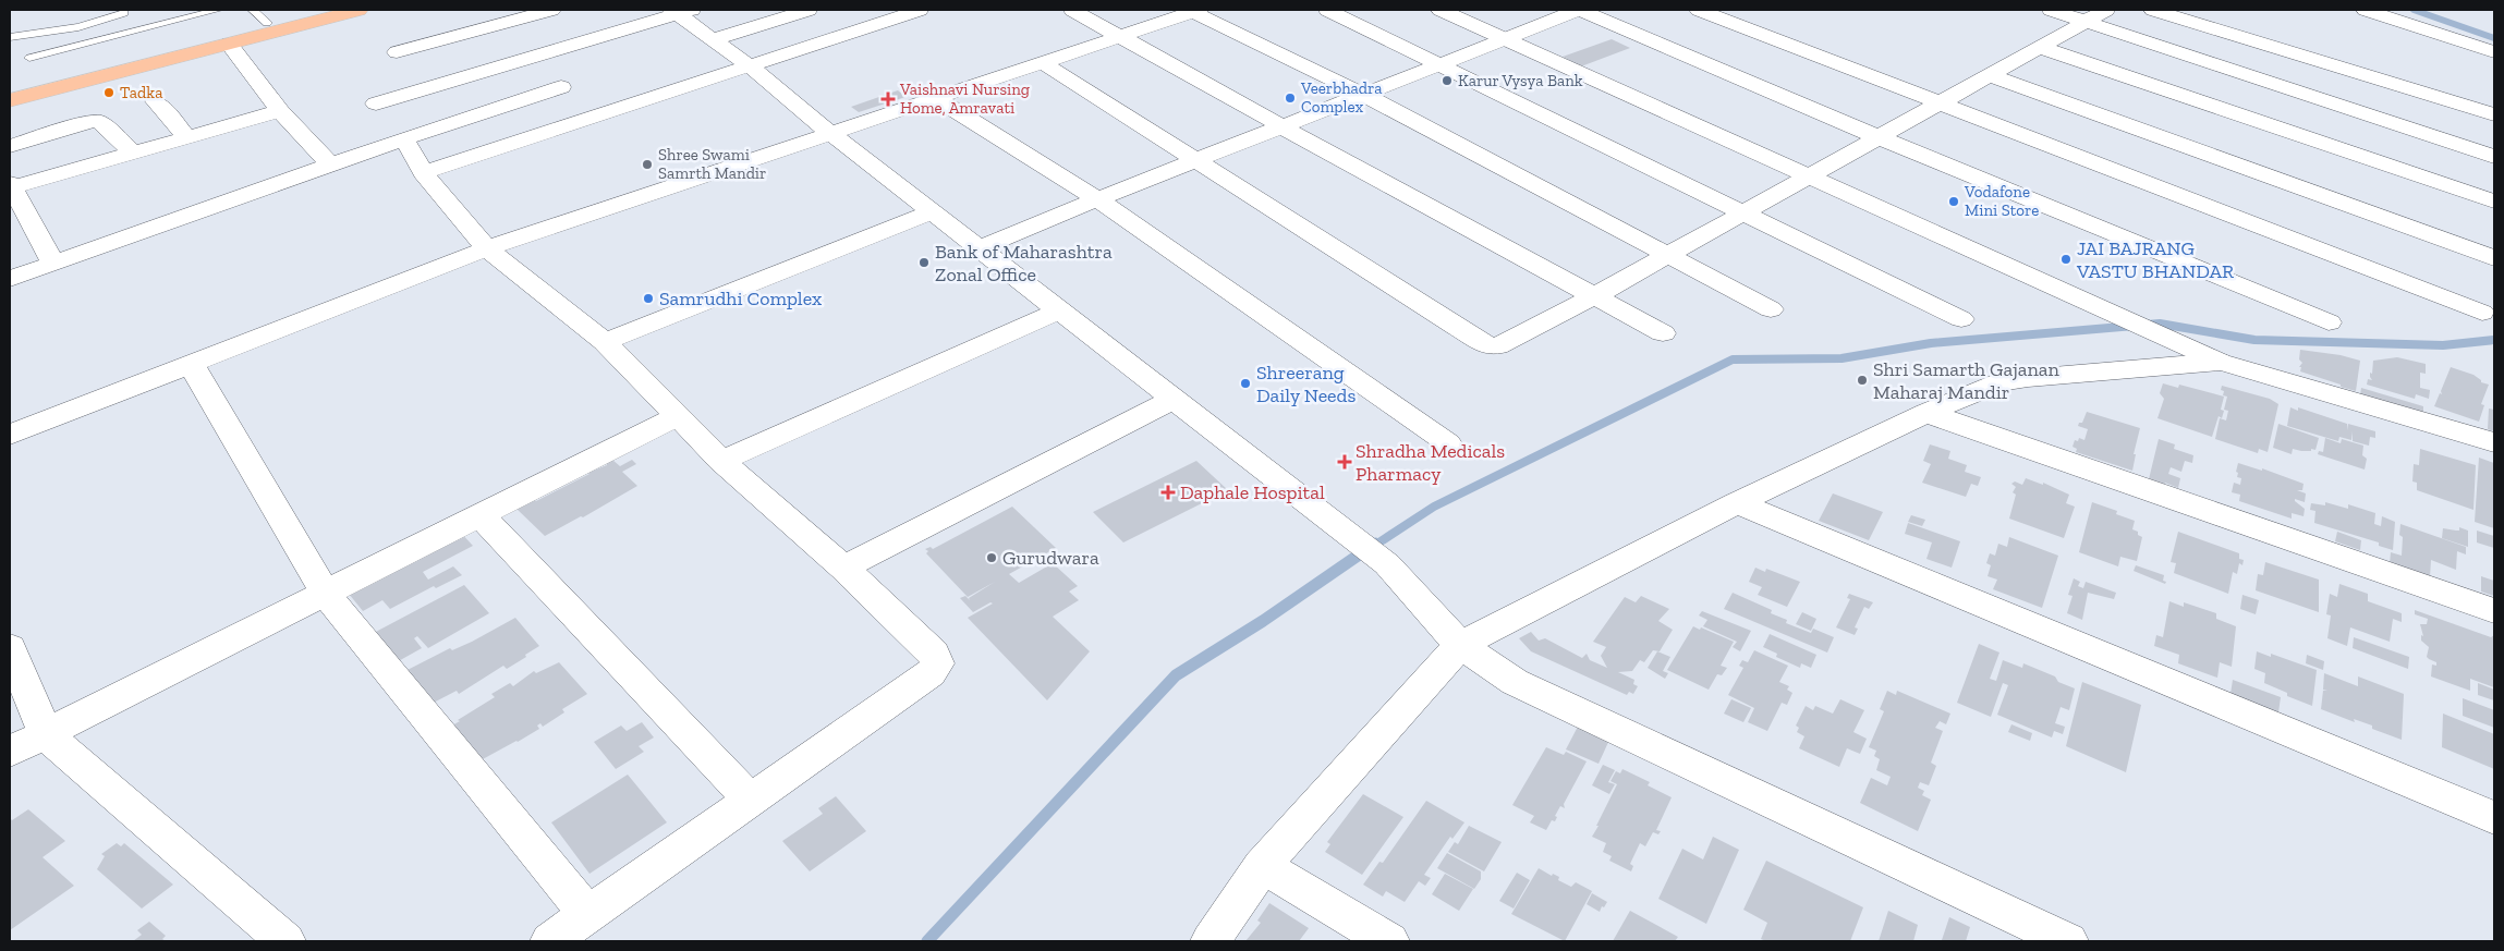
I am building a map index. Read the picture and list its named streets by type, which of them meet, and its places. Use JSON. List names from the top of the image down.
{
  "places": {
    "other": [
      "Karur Vysya Bank",
      "Tadka",
      "Veerbhadra Complex",
      "Shree Swami Samrth Mandir",
      "Vodafone Mini Store",
      "JAI BAJRANG VASTU BHANDAR",
      "Bank of Maharashtra Zonal Office",
      "Samrudhi Complex",
      "Shri Samarth Gajanan Maharaj Mandir",
      "Shreerang Daily Needs",
      "Gurudwara"
    ],
    "health": ["Vaishnavi Nursing Home, Amravati", "Shradha Medicals Pharmacy", "Daphale Hospital"]
  }
}
